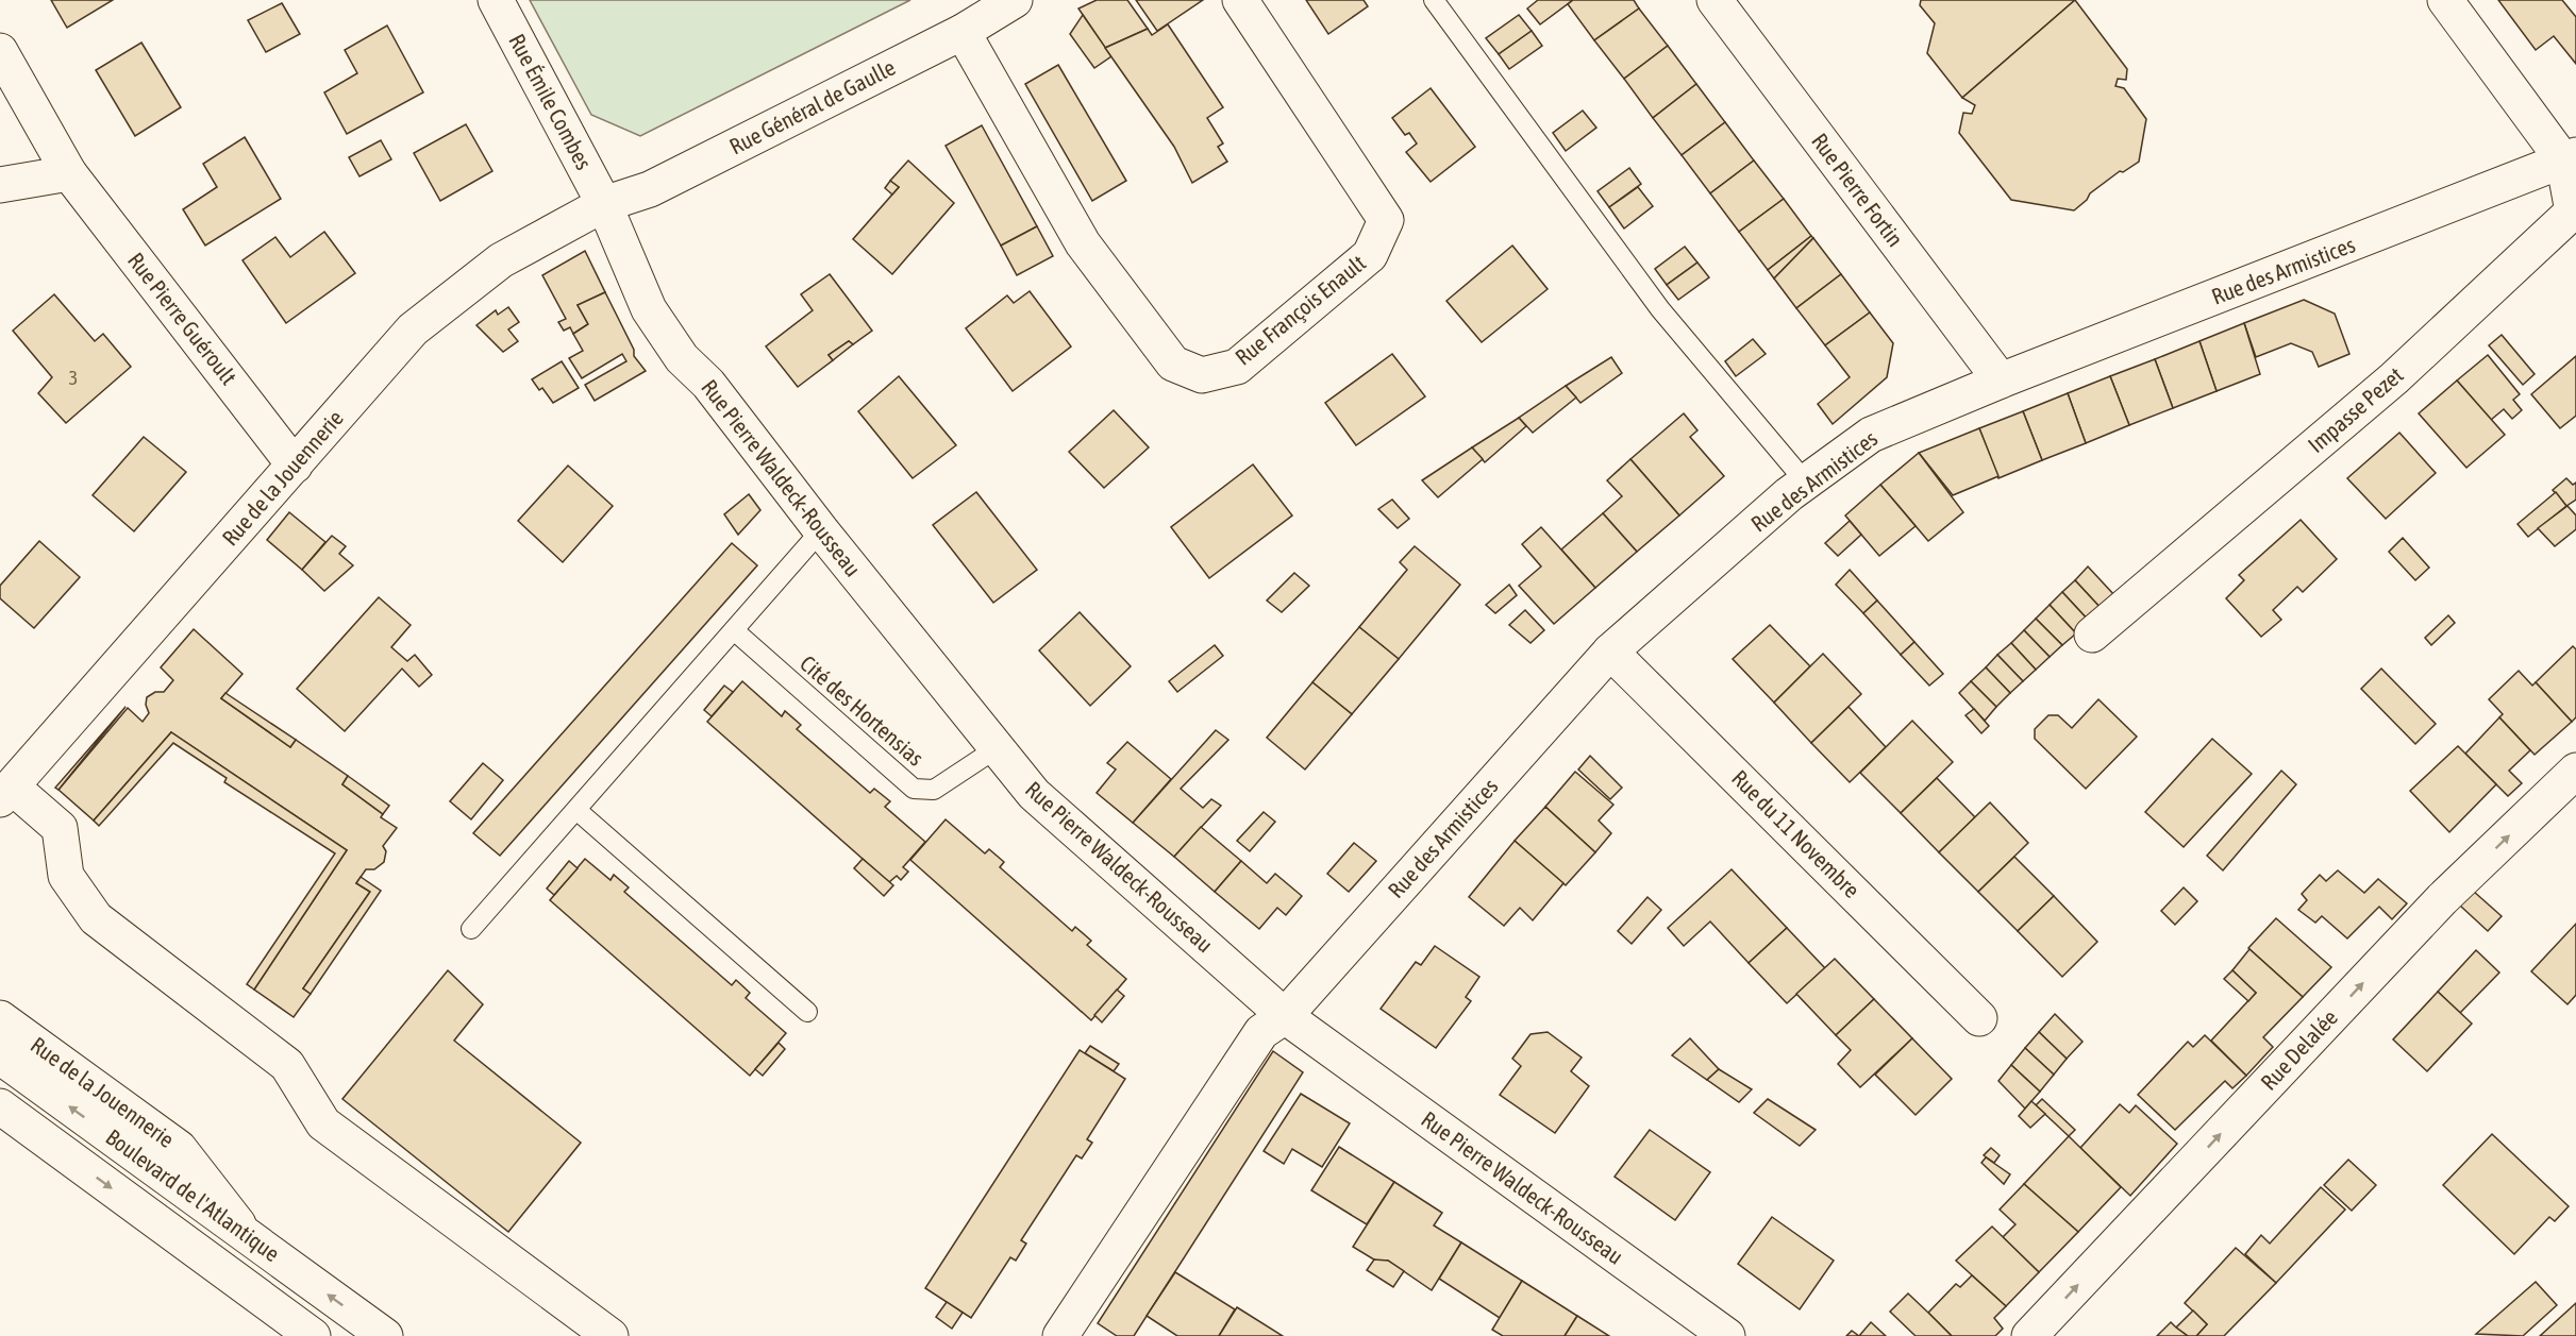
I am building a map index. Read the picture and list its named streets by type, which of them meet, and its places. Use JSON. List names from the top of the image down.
{
  "streets": {
    "street": [
      "Rue Émile Combes",
      "Rue Général de Gaulle",
      "Rue Pierre Fortin",
      "Rue des Armistices",
      "Rue François Enault",
      "Rue Pierre Guéroult",
      "Impasse Pezet",
      "Rue de la Jouennerie",
      "Rue Pierre Waldeck-Rousseau",
      "Rue du 11 Novembre",
      "Rue Delalée",
      "Boulevard de l'Atlantique"
    ],
    "lane": ["Cité des Hortensias"]
  },
  "crossings": [
    ["Rue Émile Combes", "Rue Général de Gaulle"],
    ["Rue Émile Combes", "Rue de la Jouennerie"],
    ["Rue Émile Combes", "Rue Pierre Waldeck-Rousseau"],
    ["Rue Général de Gaulle", "Rue François Enault"],
    ["Rue Général de Gaulle", "Rue de la Jouennerie"],
    ["Rue Général de Gaulle", "Rue Pierre Waldeck-Rousseau"],
    ["Rue Pierre Fortin", "Rue des Armistices"],
    ["Rue des Armistices", "Impasse Pezet"],
    ["Rue des Armistices", "Rue Pierre Waldeck-Rousseau"],
    ["Rue des Armistices", "Rue du 11 Novembre"],
    ["Rue Pierre Guéroult", "Rue de la Jouennerie"],
    ["Rue de la Jouennerie", "Rue Pierre Waldeck-Rousseau"],
    ["Rue de la Jouennerie", "Boulevard de l'Atlantique"],
    ["Rue Pierre Waldeck-Rousseau", "Cité des Hortensias"]
  ],
  "one_way": ["Rue Delalée"],
  "house_numbers": ["3"]
}
